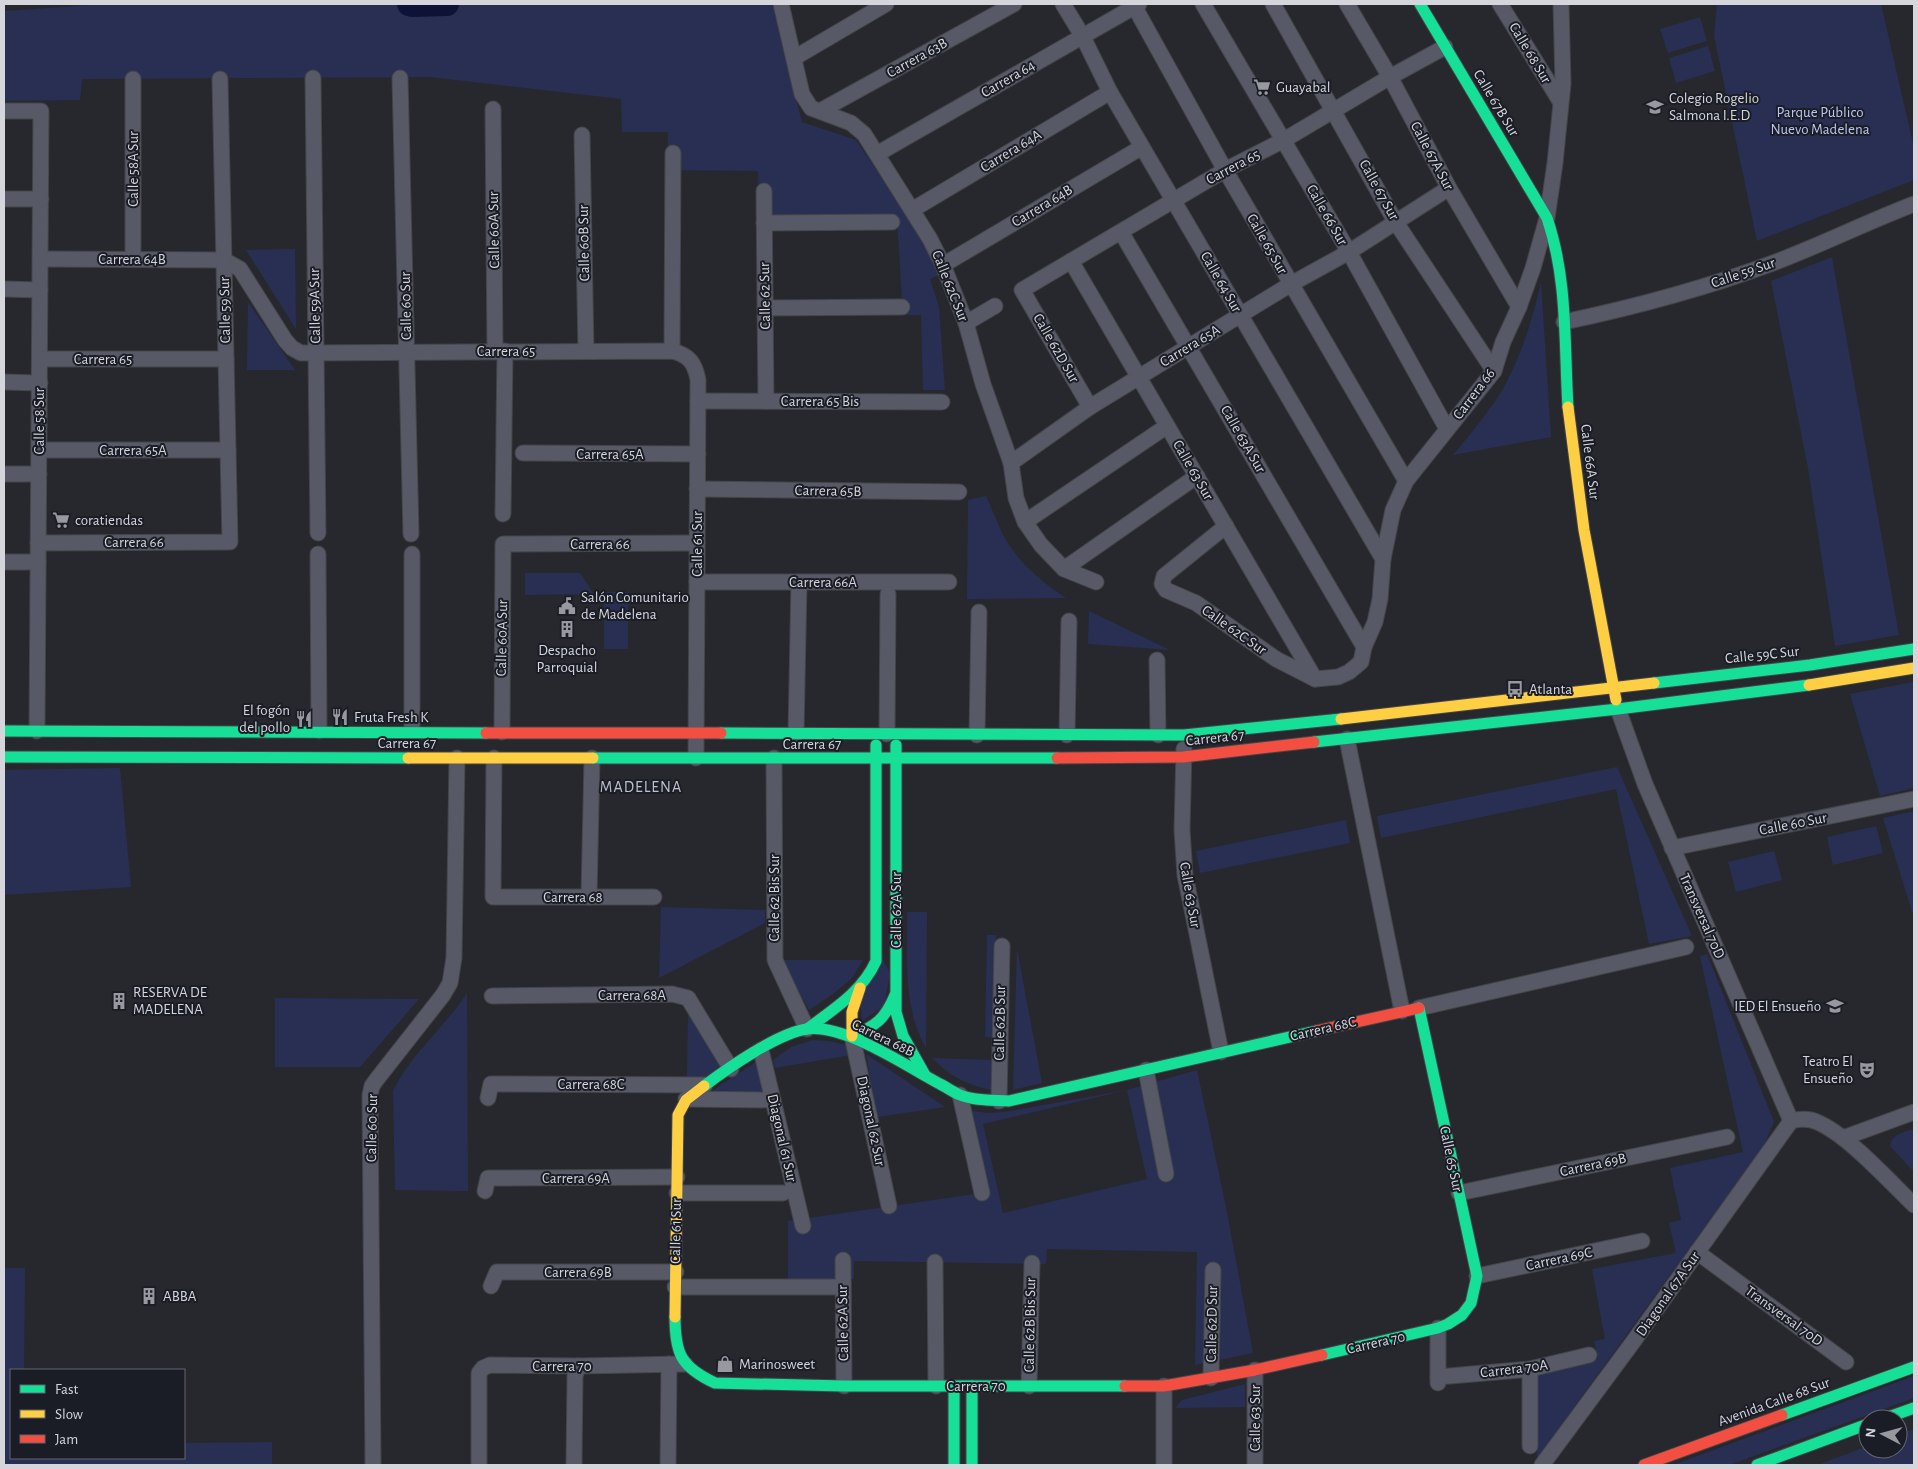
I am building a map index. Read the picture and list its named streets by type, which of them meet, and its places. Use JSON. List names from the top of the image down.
{
  "streets": {
    "street": [
      "Calle 68 Sur",
      "Carrera 63B",
      "Carrera 64",
      "Calle 67B Sur",
      "Carrera 64A",
      "Calle 67A Sur",
      "Carrera 65",
      "Calle 58A Sur",
      "Calle 67 Sur",
      "Carrera 64B",
      "Calle 66 Sur",
      "Calle 60A Sur",
      "Calle 60B Sur",
      "Calle 65 Sur",
      "Calle 59 Sur",
      "Calle 64 Sur",
      "Calle 62C Sur",
      "Calle 62 Sur",
      "Calle 59A Sur",
      "Calle 60 Sur",
      "Carrera 65A",
      "Calle 62D Sur",
      "Carrera 66",
      "Carrera 65 Bis",
      "Calle 58 Sur",
      "Calle 63A Sur",
      "Calle 66A Sur",
      "Calle 63 Sur",
      "Carrera 65B",
      "Calle 61 Sur",
      "Carrera 66A",
      "Calle 59C Sur",
      "Carrera 67",
      "Carrera 68",
      "Calle 62 Bis Sur",
      "Calle 62A Sur",
      "Transversal 70D",
      "Carrera 68A",
      "Calle 62B Sur",
      "Carrera 68C",
      "Carrera 68B",
      "Diagonal 62 Sur",
      "Diagonal 61 Sur",
      "Carrera 69B",
      "Carrera 69A",
      "Carrera 69C",
      "Diagonal 67A Sur",
      "Calle 62B Bis Sur",
      "Carrera 70",
      "Carrera 70A",
      "Avenida Calle 68 Sur"
    ]
  },
  "crossings": [
    ["Calle 68 Sur", "Carrera 66"],
    ["Carrera 63B", "Calle 62C Sur"],
    ["Carrera 64", "Calle 65 Sur"],
    ["Carrera 64", "Calle 64 Sur"],
    ["Carrera 64", "Calle 62C Sur"],
    ["Calle 67B Sur", "Carrera 65"],
    ["Calle 67B Sur", "Carrera 66"],
    ["Calle 67B Sur", "Calle 66A Sur"],
    ["Carrera 64A", "Calle 64 Sur"],
    ["Carrera 64A", "Calle 62C Sur"],
    ["Calle 67A Sur", "Carrera 65"],
    ["Calle 67A Sur", "Carrera 65A"],
    ["Calle 67A Sur", "Carrera 66"],
    ["Carrera 65", "Calle 67 Sur"],
    ["Carrera 65", "Carrera 64B"],
    ["Carrera 65", "Calle 66 Sur"],
    ["Carrera 65", "Calle 60A Sur"],
    ["Carrera 65", "Calle 60B Sur"],
    ["Carrera 65", "Calle 65 Sur"],
    ["Carrera 65", "Calle 59 Sur"],
    ["Carrera 65", "Calle 64 Sur"],
    ["Carrera 65", "Calle 59A Sur"],
    ["Carrera 65", "Calle 60 Sur"],
    ["Carrera 65", "Calle 62D Sur"],
    ["Carrera 65", "Calle 58 Sur"],
    ["Carrera 65", "Calle 63A Sur"],
    ["Carrera 65", "Calle 63 Sur"],
    ["Carrera 65", "Calle 61 Sur"],
    ["Calle 58A Sur", "Carrera 64B"],
    ["Calle 67 Sur", "Carrera 65A"],
    ["Calle 67 Sur", "Carrera 66"],
    ["Carrera 64B", "Calle 59 Sur"],
    ["Carrera 64B", "Calle 64 Sur"],
    ["Carrera 64B", "Calle 62C Sur"],
    ["Carrera 64B", "Calle 58 Sur"],
    ["Calle 66 Sur", "Carrera 65A"],
    ["Calle 66 Sur", "Carrera 66"],
    ["Calle 60A Sur", "Carrera 66"],
    ["Calle 60A Sur", "Carrera 67"],
    ["Calle 65 Sur", "Carrera 65A"],
    ["Calle 65 Sur", "Carrera 66"],
    ["Calle 65 Sur", "Carrera 68C"],
    ["Calle 65 Sur", "Carrera 69B"],
    ["Calle 65 Sur", "Carrera 69C"],
    ["Calle 65 Sur", "Carrera 70"],
    ["Calle 59 Sur", "Carrera 65A"],
    ["Calle 59 Sur", "Carrera 66"],
    ["Calle 59 Sur", "Calle 66A Sur"],
    ["Calle 64 Sur", "Carrera 65A"],
    ["Calle 64 Sur", "Carrera 66"],
    ["Calle 62C Sur", "Carrera 65A"],
    ["Calle 62C Sur", "Carrera 66"],
    ["Calle 62C Sur", "Calle 63 Sur"],
    ["Calle 62 Sur", "Carrera 65 Bis"],
    ["Calle 60 Sur", "Carrera 67"],
    ["Calle 60 Sur", "Transversal 70D"],
    ["Carrera 65A", "Calle 62D Sur"],
    ["Carrera 65A", "Calle 58 Sur"],
    ["Carrera 65A", "Calle 63A Sur"],
    ["Carrera 65A", "Calle 63 Sur"],
    ["Carrera 65A", "Calle 61 Sur"],
    ["Calle 62D Sur", "Carrera 70"],
    ["Carrera 66", "Calle 58 Sur"],
    ["Carrera 66", "Calle 63A Sur"],
    ["Carrera 66", "Calle 66A Sur"],
    ["Carrera 66", "Calle 63 Sur"],
    ["Carrera 66", "Calle 61 Sur"],
    ["Carrera 65 Bis", "Calle 61 Sur"],
    ["Calle 58 Sur", "Carrera 67"],
    ["Calle 66A Sur", "Calle 59C Sur"],
    ["Calle 66A Sur", "Carrera 67"],
    ["Calle 66A Sur", "Transversal 70D"],
    ["Calle 63 Sur", "Carrera 67"],
    ["Calle 63 Sur", "Carrera 68C"],
    ["Calle 63 Sur", "Carrera 70"],
    ["Carrera 65B", "Calle 61 Sur"],
    ["Calle 61 Sur", "Carrera 66A"],
    ["Calle 61 Sur", "Carrera 67"],
    ["Calle 61 Sur", "Carrera 68B"],
    ["Calle 61 Sur", "Carrera 69B"],
    ["Calle 61 Sur", "Carrera 69A"],
    ["Calle 61 Sur", "Carrera 70"],
    ["Calle 59C Sur", "Carrera 67"],
    ["Carrera 67", "Carrera 68"],
    ["Carrera 67", "Calle 62 Bis Sur"],
    ["Carrera 67", "Calle 62A Sur"],
    ["Carrera 67", "Transversal 70D"],
    ["Calle 62 Bis Sur", "Calle 62A Sur"],
    ["Calle 62 Bis Sur", "Carrera 68B"],
    ["Calle 62A Sur", "Carrera 68B"],
    ["Calle 62A Sur", "Diagonal 62 Sur"],
    ["Calle 62A Sur", "Carrera 69B"],
    ["Calle 62A Sur", "Carrera 70"],
    ["Transversal 70D", "Diagonal 67A Sur"],
    ["Carrera 68A", "Carrera 68B"],
    ["Calle 62B Sur", "Carrera 68C"],
    ["Carrera 68C", "Carrera 68B"],
    ["Carrera 68B", "Diagonal 62 Sur"],
    ["Carrera 68B", "Diagonal 61 Sur"],
    ["Calle 62B Bis Sur", "Carrera 70"],
    ["Carrera 70", "Carrera 70A"]
  ],
  "districts": ["MADELENA"],
  "parks": ["Parque Público Nuevo Madelena"],
  "places": {
    "supermarket": ["Guayabal", "coratiendas"],
    "school or university": ["Colegio Rogelio Salmona I.E.D", "IED El Ensueño"],
    "public building": ["Salón Comunitario de Madelena"],
    "building": ["Despacho Parroquial", "RESERVA DE MADELENA", "ABBA"],
    "bus stop": ["Atlanta"],
    "restaurant": ["Fruta Fresh K", "El fogón del pollo"],
    "theatre": ["Teatro El Ensueño"],
    "shop": ["Marinosweet"]
  },
  "legend": ["Fast", "Slow", "Jam"],
  "north": "left"
}
